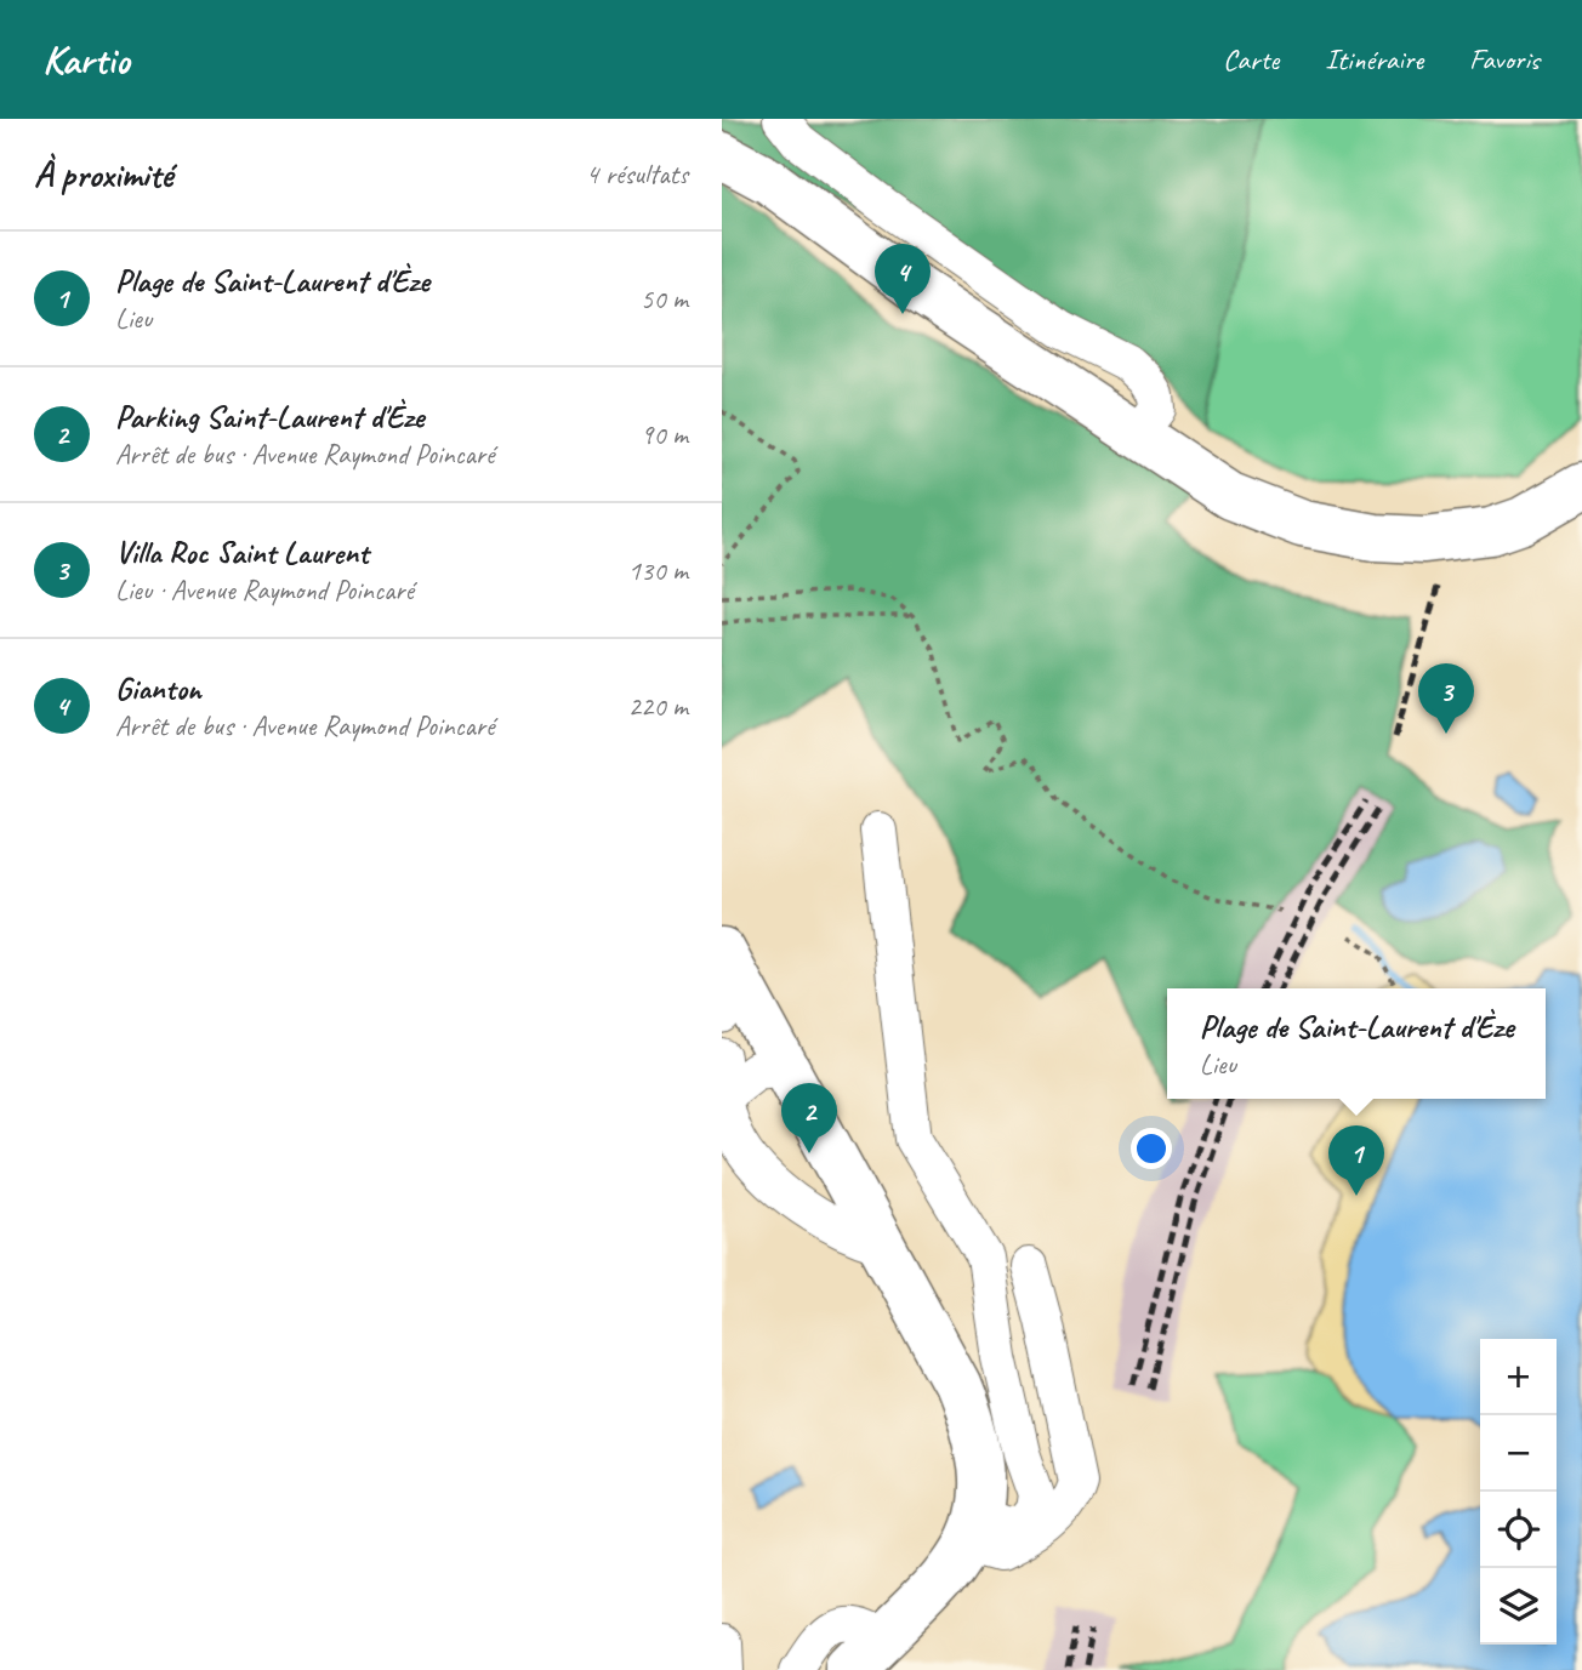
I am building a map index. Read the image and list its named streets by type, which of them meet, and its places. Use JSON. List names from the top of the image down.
{
  "page": {
    "header": "Kartio",
    "nav": ["Carte", "Itinéraire", "Favoris"],
    "heading": ["À proximité", "4 résultats"],
    "list": [
      {
        "mark": "1",
        "name": "Plage de Saint-Laurent d'Èze",
        "note": "Lieu",
        "value": "50 m"
      },
      {
        "mark": "2",
        "name": "Parking Saint-Laurent d'Èze",
        "note": "Arrêt de bus · Avenue Raymond Poincaré",
        "value": "90 m"
      },
      {
        "mark": "3",
        "name": "Villa Roc Saint Laurent",
        "note": "Lieu · Avenue Raymond Poincaré",
        "value": "130 m"
      },
      {
        "mark": "4",
        "name": "Gianton",
        "note": "Arrêt de bus · Avenue Raymond Poincaré",
        "value": "220 m"
      }
    ],
    "pins": [
      "4",
      "3",
      "2",
      "1"
    ],
    "popup": ["Plage de Saint-Laurent d'Èze", "Lieu"],
    "map_buttons": ["+", "−"]
  }
}
